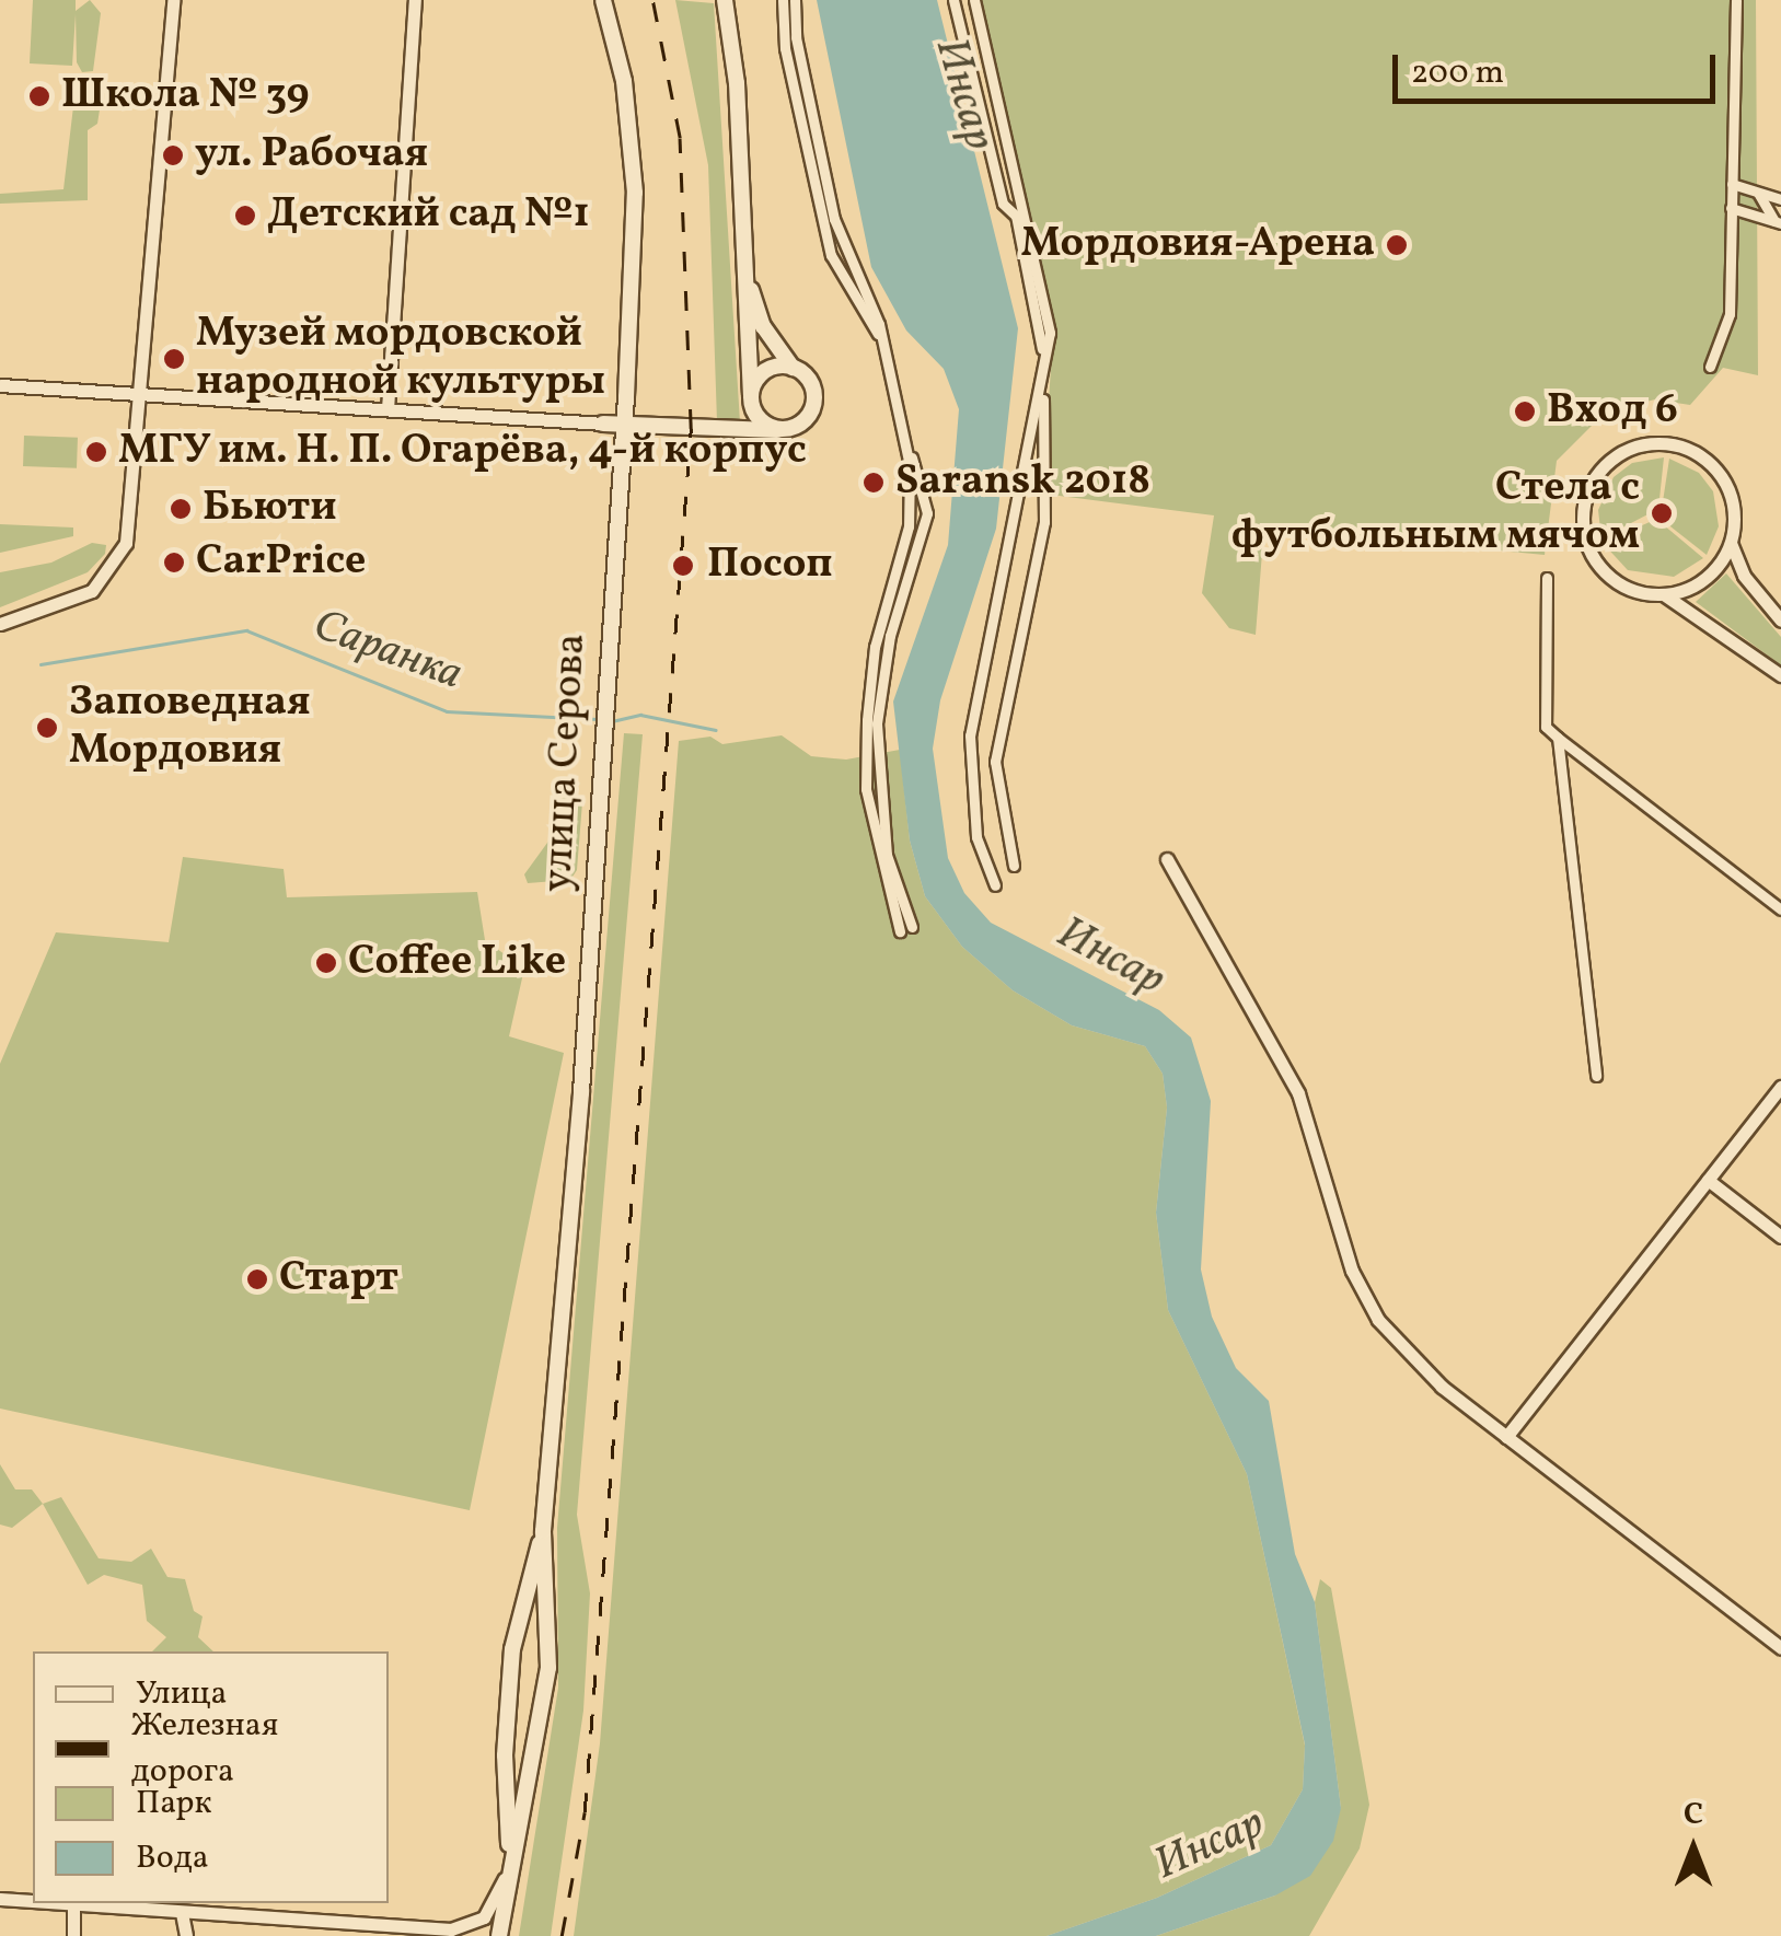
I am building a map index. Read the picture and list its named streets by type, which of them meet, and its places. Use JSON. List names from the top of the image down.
{
  "streets": {
    "street": ["улица Серова"]
  },
  "water": ["Инсар", "Саранка"],
  "places": [
    "Школа № 39",
    "ул. Рабочая",
    "Детский сад №1",
    "Мордовия-Арена",
    "Музей мордовской народной культуры",
    "Вход 6",
    "МГУ им. Н. П. Огарёва, 4-й корпус",
    "Saransk 2018",
    "Бьюти",
    "Стела с футбольным мячом",
    "CarPrice",
    "Посоп",
    "Заповедная Мордовия",
    "Coffee Like",
    "Старт"
  ],
  "legend": [
    "Улица",
    "Железная дорога",
    "Парк",
    "Вода"
  ],
  "scale_bar": "200 m",
  "north": "top"
}
